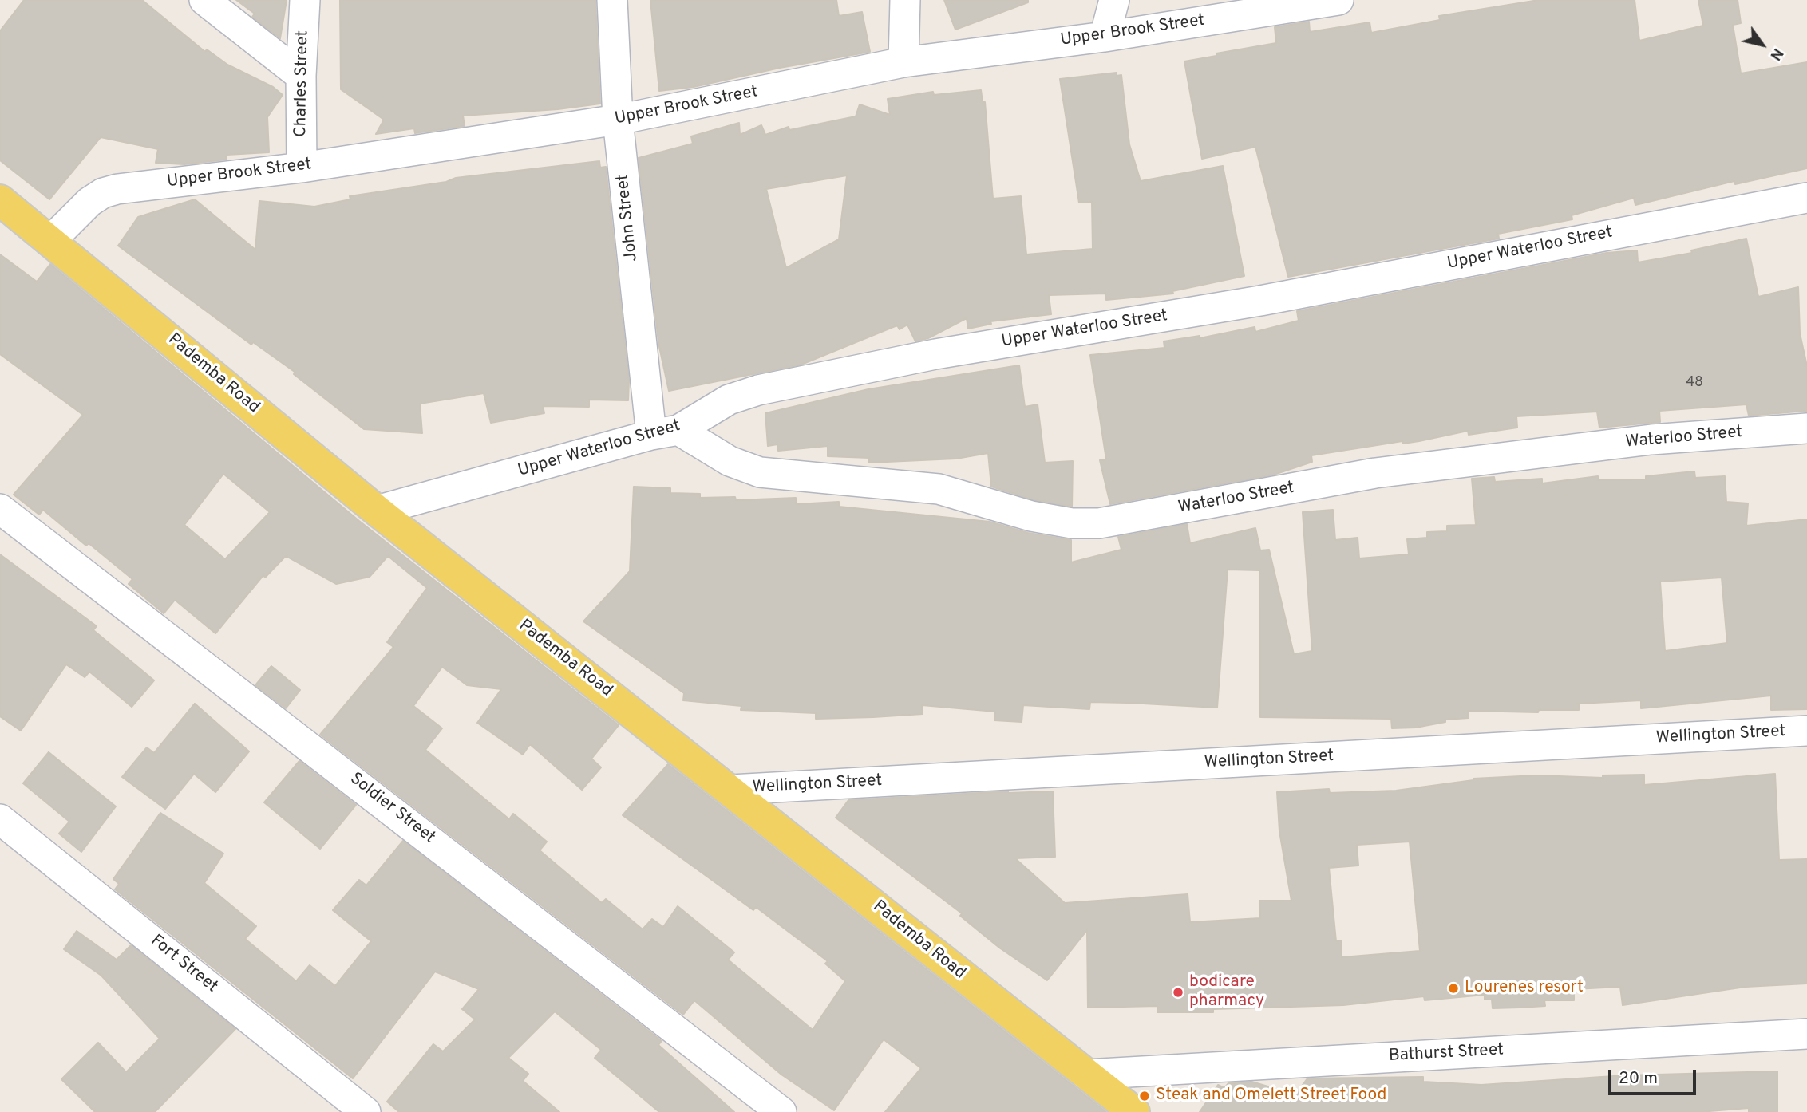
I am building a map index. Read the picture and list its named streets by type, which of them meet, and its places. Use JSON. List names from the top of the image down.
{
  "streets": {
    "main road": ["Pademba Road"],
    "street": [
      "Upper Brook Street",
      "Charles Street",
      "John Street",
      "Upper Waterloo Street",
      "Waterloo Street",
      "Wellington Street",
      "Soldier Street",
      "Fort Street",
      "Bathurst Street"
    ]
  },
  "crossings": [
    ["Upper Brook Street", "Charles Street"],
    ["Upper Brook Street", "John Street"],
    ["Upper Brook Street", "Pademba Road"],
    ["John Street", "Upper Waterloo Street"],
    ["John Street", "Waterloo Street"],
    ["Upper Waterloo Street", "Pademba Road"],
    ["Upper Waterloo Street", "Waterloo Street"],
    ["Pademba Road", "Wellington Street"],
    ["Pademba Road", "Bathurst Street"]
  ],
  "places": ["Lourenes resort", "bodicare pharmacy", "Steak and Omelett Street Food"],
  "house_numbers": ["48"],
  "scale_bar": "20 m",
  "north": "bottom right"
}
